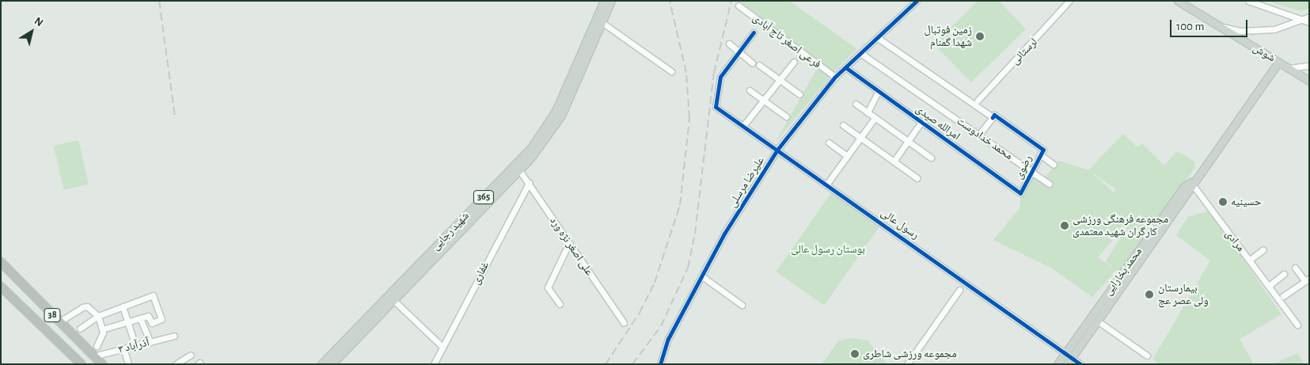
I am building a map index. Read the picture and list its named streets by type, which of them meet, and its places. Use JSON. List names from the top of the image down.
{
  "streets": {
    "highway": ["38"],
    "main road": [
      "شوش",
      "365",
      "شهید رجایی",
      "محمد بخارایی"
    ],
    "street": [
      "فرعی اصغر تاج آبادی",
      "لرستانی",
      "امرالله صیدی",
      "محمد خدادوست",
      "رضوی",
      "علیرضا مرسلی",
      "رسول عالی",
      "مرادی",
      "علی اصغر نژه ورد",
      "غفاری",
      "۳ آذرآباد"
    ]
  },
  "crossings": [
    ["فرعی اصغر تاج آبادی", "علیرضا مرسلی"],
    ["شوش", "محمد بخارایی"],
    ["امرالله صیدی", "رضوی"],
    ["امرالله صیدی", "علیرضا مرسلی"],
    ["محمد خدادوست", "رضوی"],
    ["محمد خدادوست", "علیرضا مرسلی"],
    ["علیرضا مرسلی", "رسول عالی"],
    ["رسول عالی", "محمد بخارایی"],
    ["شهید رجایی", "علی اصغر نژه ورد"],
    ["مرادی", "محمد بخارایی"],
    ["علی اصغر نژه ورد", "غفاری"],
    ["38", "۳ آذرآباد"]
  ],
  "parks": ["بوستان رسول عالی"],
  "places": [
    "زمین فوتبال شهدا گمنام",
    "حسینیه",
    "مجموعه فرهنگی ورزشی کارگران شهید معتمدی",
    "بیمارستان ولی عصر عج",
    "مجموعه ورزشی شاطری"
  ],
  "scale_bar": "100 m",
  "north": "top right"
}
